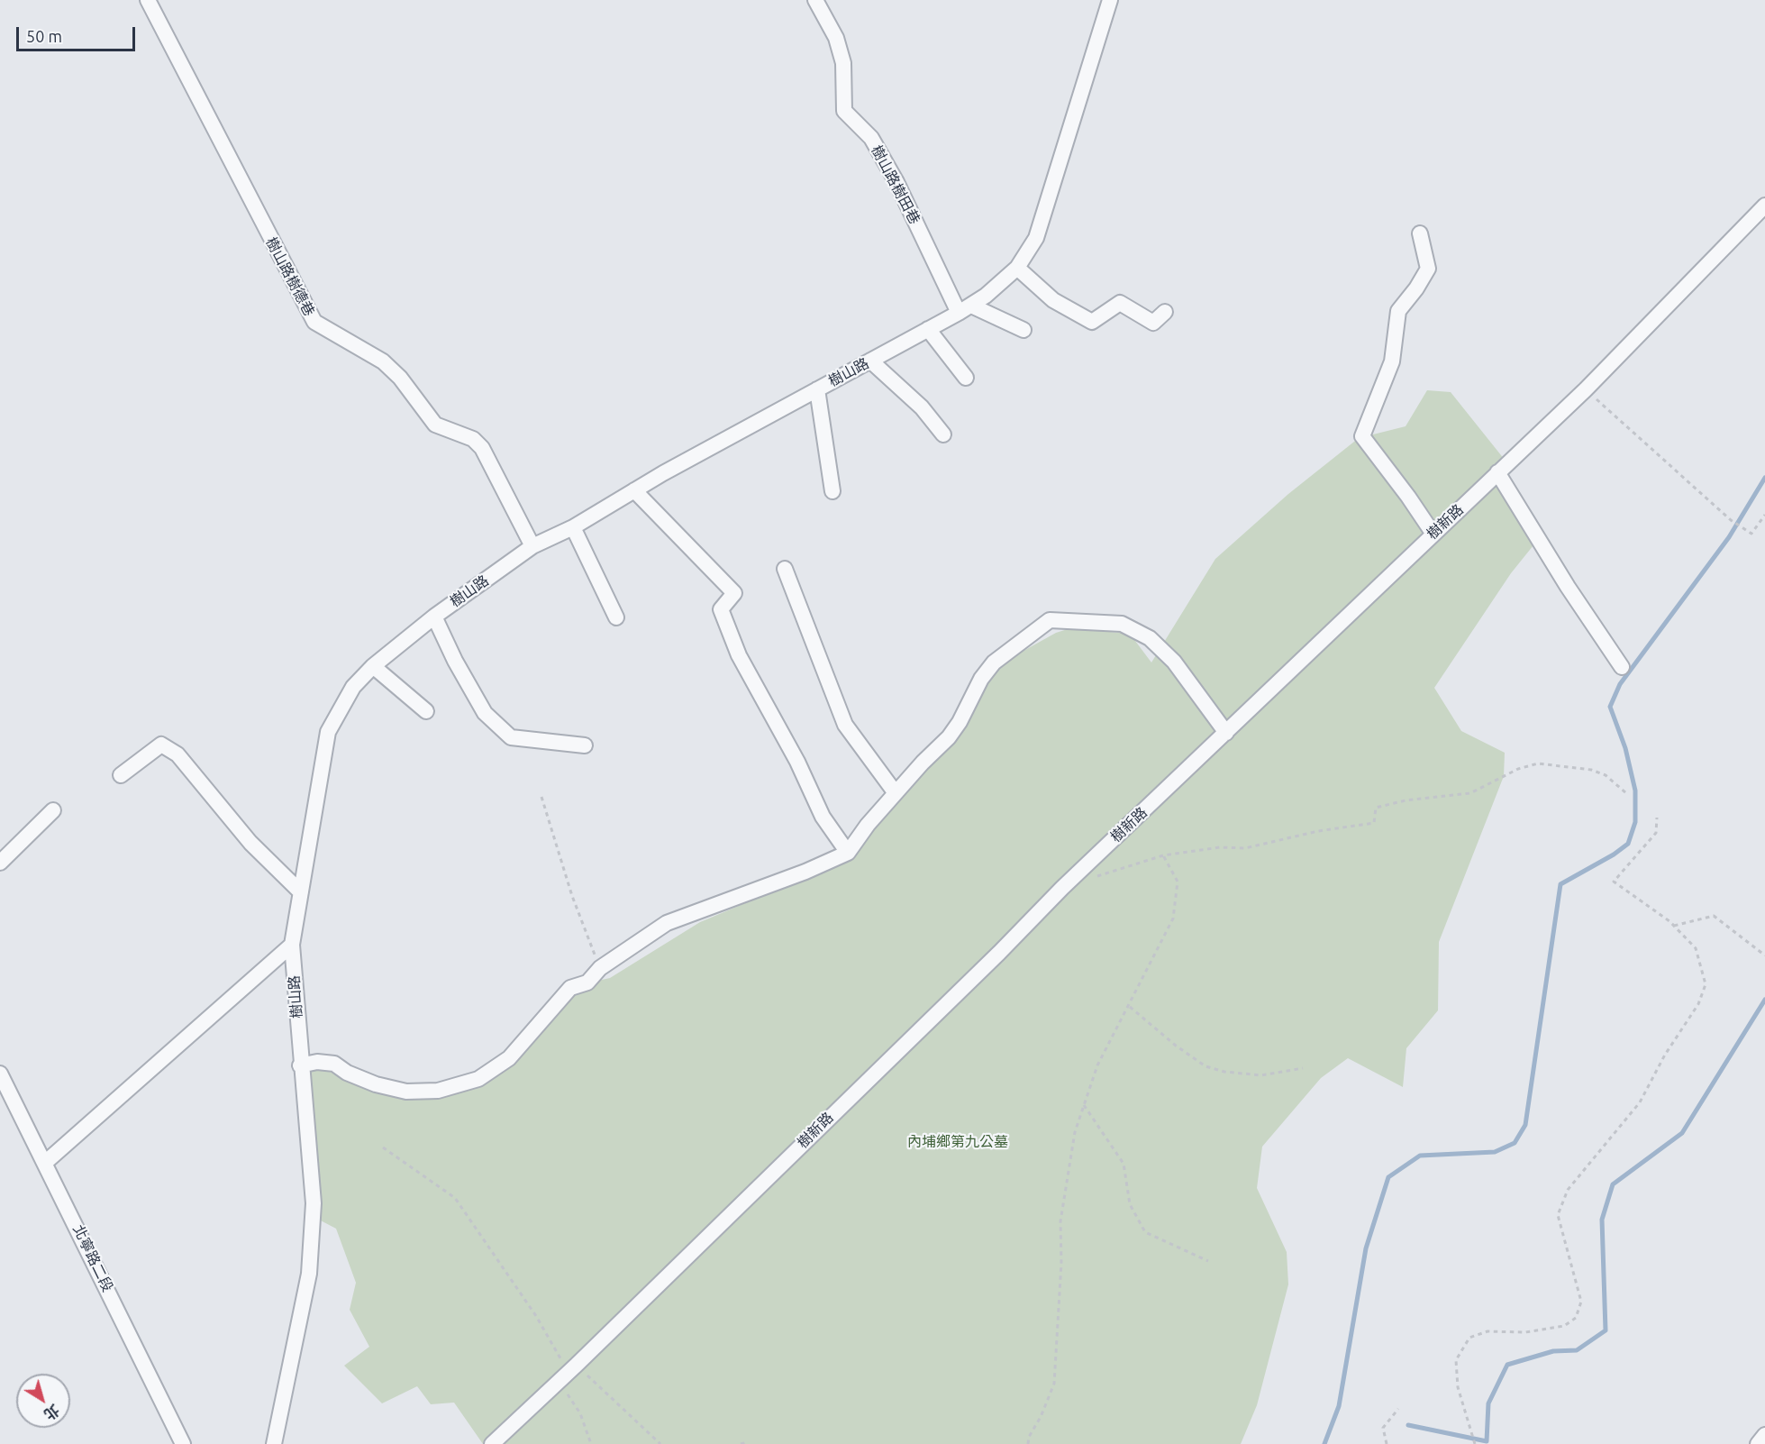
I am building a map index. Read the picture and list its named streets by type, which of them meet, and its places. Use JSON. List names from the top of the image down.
{
  "streets": {
    "street": [
      "樹山路樹田巷",
      "樹山路樹德巷",
      "樹山路",
      "樹新路",
      "北寧路二段"
    ]
  },
  "crossings": [
    ["樹山路樹田巷", "樹山路"],
    ["樹山路樹德巷", "樹山路"]
  ],
  "parks": ["內埔鄉第九公墓"],
  "scale_bar": "50 m",
  "north": "bottom right"
}
